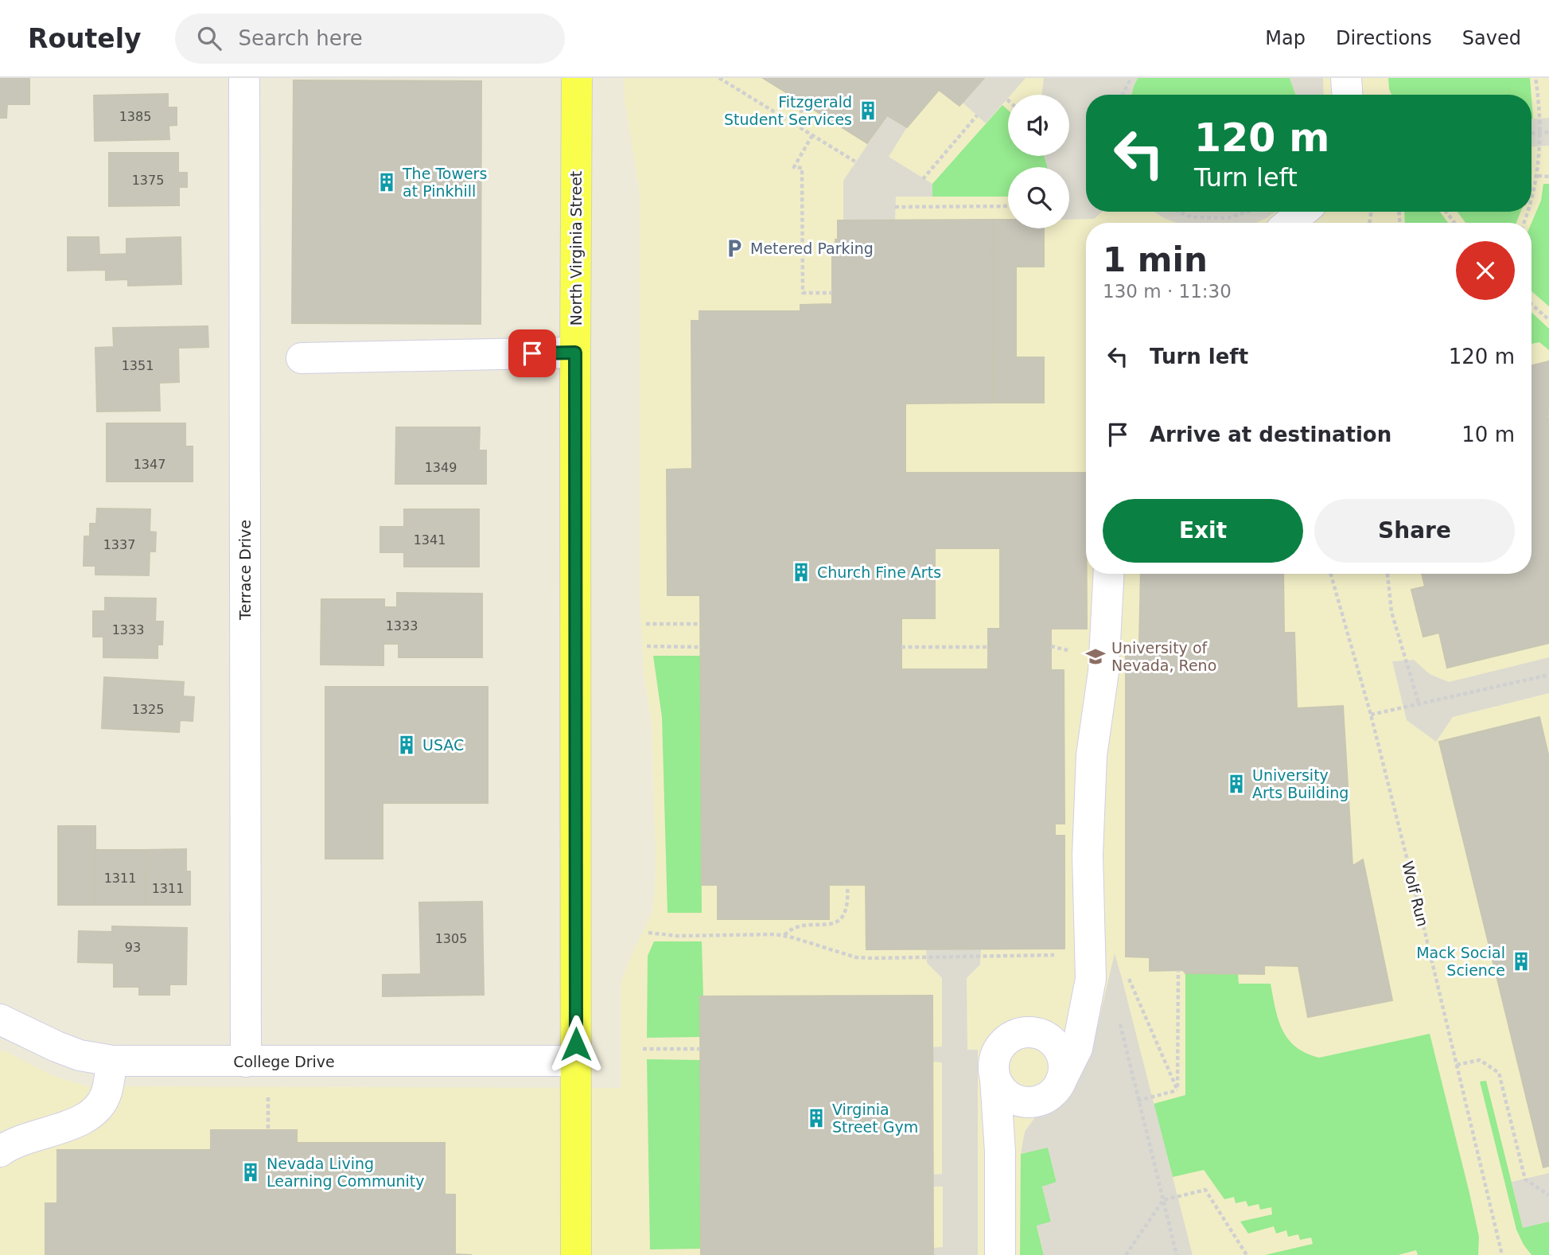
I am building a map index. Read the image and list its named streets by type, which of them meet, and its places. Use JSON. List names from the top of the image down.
{
  "streets": {
    "main road": ["North Virginia Street"],
    "street": ["Terrace Drive", "College Drive"],
    "path": ["Wolf Run"]
  },
  "crossings": [
    ["North Virginia Street", "College Drive"],
    ["Terrace Drive", "College Drive"]
  ],
  "places": {
    "building": [
      "Fitzgerald Student Services",
      "The Towers at Pinkhill",
      "Church Fine Arts",
      "USAC",
      "University Arts Building",
      "Mack Social Science",
      "Virginia Street Gym",
      "Nevada Living Learning Community"
    ],
    "parking": ["Metered Parking"],
    "school or university": ["University of Nevada, Reno"]
  },
  "house_numbers": [
    "1385",
    "1375",
    "1351",
    "1347",
    "1349",
    "1341",
    "1337",
    "1333",
    "1333",
    "1325",
    "1311",
    "1311",
    "1305",
    "93"
  ],
  "page": {
    "header": "Routely",
    "search": "Search here",
    "nav": ["Map", "Directions", "Saved"],
    "turn": ["120 m", "Turn left"],
    "heading": ["1 min", "130 m · 11:30"],
    "list": [
      {
        "name": "Turn left",
        "value": "120 m"
      },
      {
        "name": "Arrive at destination",
        "value": "10 m"
      }
    ],
    "buttons": ["Exit", "Share"]
  }
}
